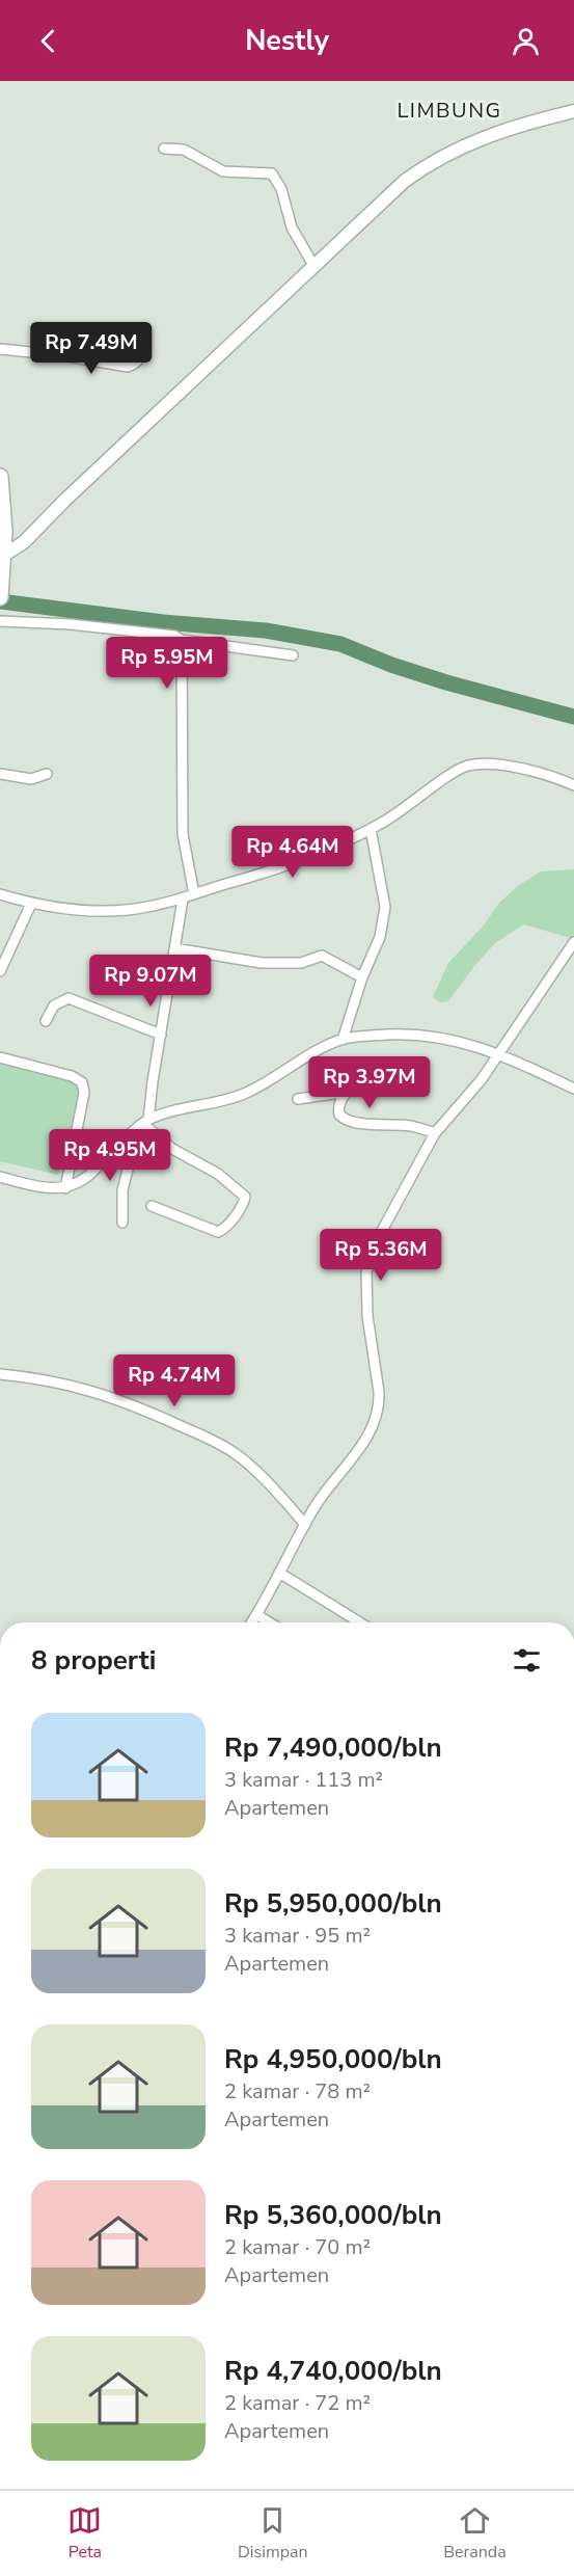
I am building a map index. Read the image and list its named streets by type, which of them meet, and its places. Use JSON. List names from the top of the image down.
{
  "districts": ["LIMBUNG"],
  "page": {
    "header": "Nestly",
    "price": [
      "Rp 7.49M",
      "Rp 5.95M",
      "Rp 4.64M",
      "Rp 9.07M",
      "Rp 3.97M",
      "Rp 4.95M",
      "Rp 5.36M",
      "Rp 4.74M"
    ],
    "heading": "8 properti",
    "list": [
      {
        "name": "Rp 7,490,000/bln",
        "note": "3 kamar · 113 m² · Apartemen"
      },
      {
        "name": "Rp 5,950,000/bln",
        "note": "3 kamar · 95 m² · Apartemen"
      },
      {
        "name": "Rp 4,950,000/bln",
        "note": "2 kamar · 78 m² · Apartemen"
      },
      {
        "name": "Rp 5,360,000/bln",
        "note": "2 kamar · 70 m² · Apartemen"
      },
      {
        "name": "Rp 4,740,000/bln",
        "note": "2 kamar · 72 m² · Apartemen"
      }
    ],
    "tabs": ["Peta", "Disimpan", "Beranda"]
  }
}
